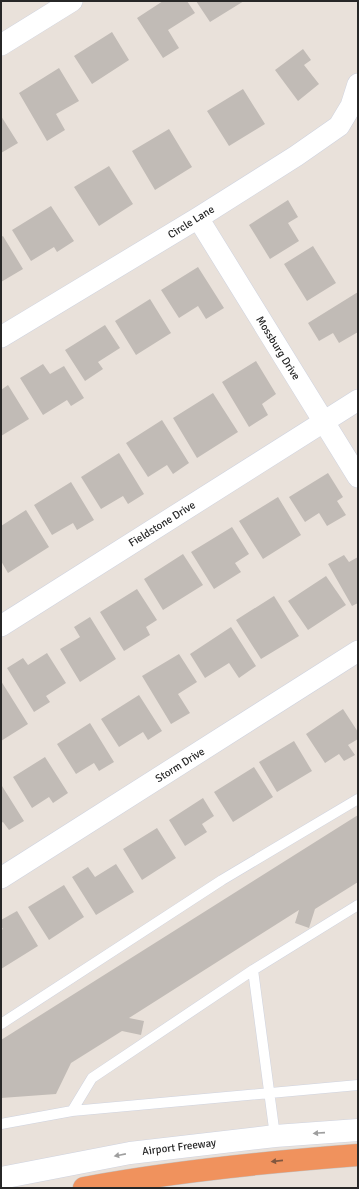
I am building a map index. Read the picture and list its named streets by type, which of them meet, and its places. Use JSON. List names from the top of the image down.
{
  "streets": {
    "main road": ["Airport Freeway"],
    "street": [
      "Circle Lane",
      "Mossburg Drive",
      "Fieldstone Drive",
      "Storm Drive"
    ]
  },
  "crossings": [
    ["Circle Lane", "Mossburg Drive"],
    ["Mossburg Drive", "Fieldstone Drive"]
  ],
  "one_way": ["Airport Freeway"]
}
